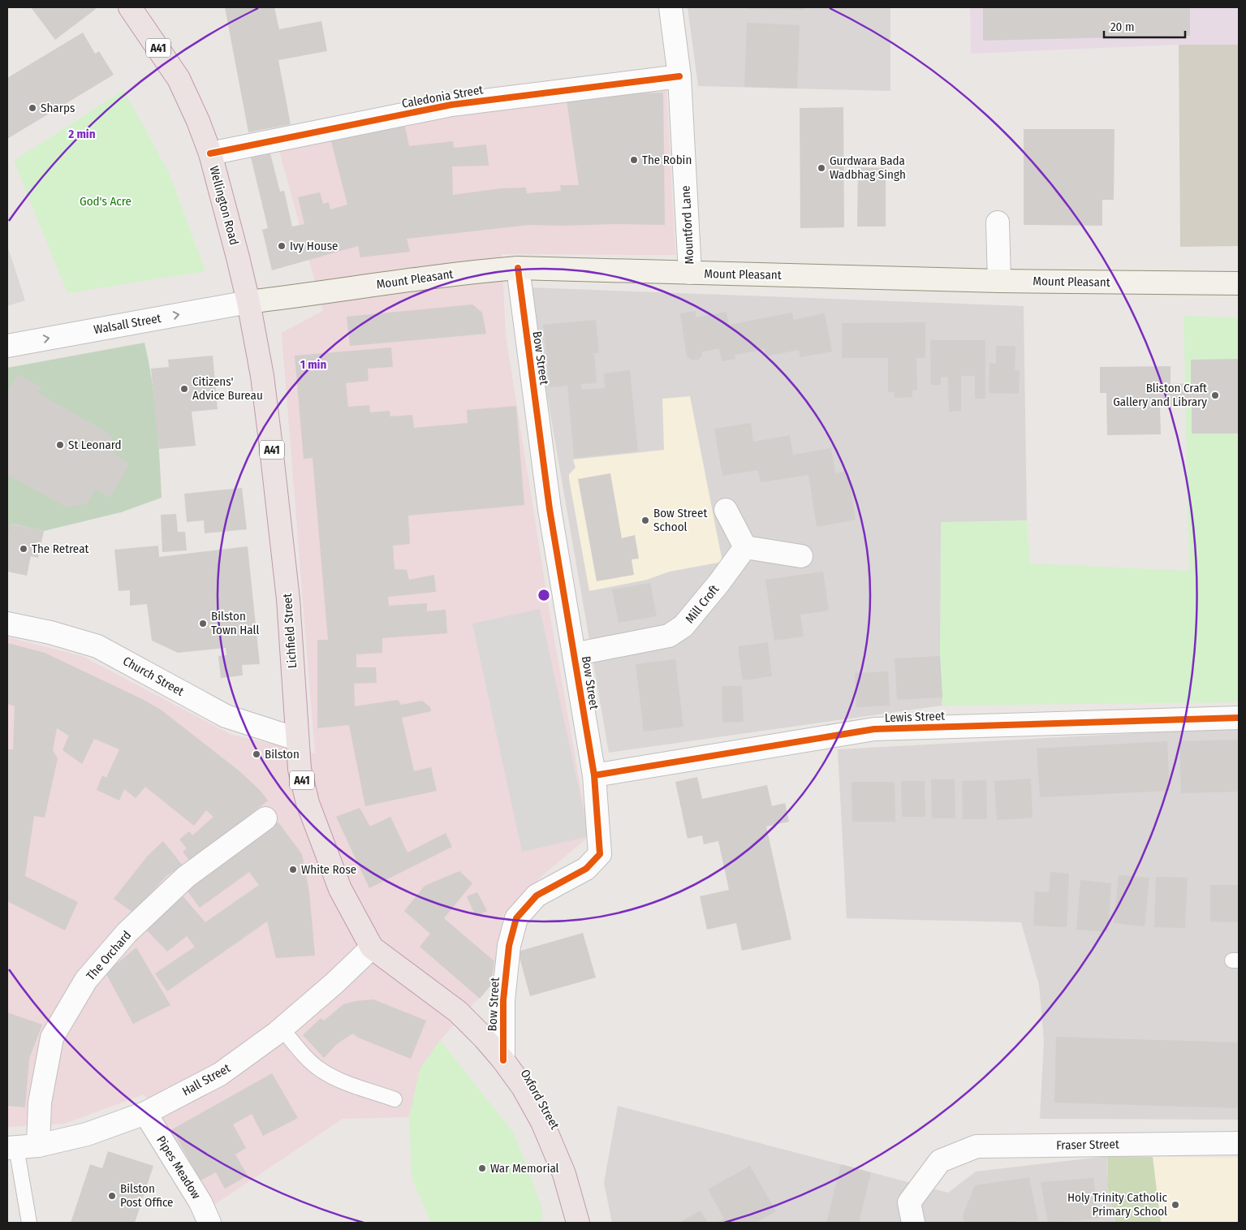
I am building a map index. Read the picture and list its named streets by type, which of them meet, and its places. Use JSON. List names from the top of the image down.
{
  "streets": {
    "highway": [
      "A41",
      "Wellington Road",
      "Lichfield Street",
      "Oxford Street"
    ],
    "main road": ["Mount Pleasant"],
    "street": [
      "Caledonia Street",
      "Mountford Lane",
      "Walsall Street",
      "Bow Street",
      "Mill Croft",
      "Church Street",
      "Lewis Street",
      "The Orchard",
      "Hall Street",
      "Fraser Street",
      "Pipes Meadow"
    ]
  },
  "crossings": [
    ["Caledonia Street", "Wellington Road"],
    ["Caledonia Street", "Mountford Lane"],
    ["Wellington Road", "Mount Pleasant"],
    ["Wellington Road", "Walsall Street"],
    ["Wellington Road", "Lichfield Street"],
    ["Mountford Lane", "Mount Pleasant"],
    ["Mount Pleasant", "Walsall Street"],
    ["Mount Pleasant", "Bow Street"],
    ["Mount Pleasant", "Lichfield Street"],
    ["Walsall Street", "Lichfield Street"],
    ["Bow Street", "Mill Croft"],
    ["Bow Street", "Lewis Street"],
    ["Bow Street", "Oxford Street"],
    ["Lichfield Street", "Church Street"],
    ["Lichfield Street", "Hall Street"],
    ["Lichfield Street", "Oxford Street"],
    ["The Orchard", "Hall Street"],
    ["Hall Street", "Oxford Street"],
    ["Hall Street", "Pipes Meadow"]
  ],
  "one_way": ["Walsall Street"],
  "parks": ["God's Acre"],
  "places": [
    "Sharps",
    "The Robin",
    "Gurdwara Bada Wadbhag Singh",
    "Ivy House",
    "Citizens' Advice Bureau",
    "Bliston Craft Gallery and Library",
    "St Leonard",
    "Bow Street School",
    "The Retreat",
    "Bilston Town Hall",
    "Bilston",
    "White Rose",
    "War Memorial",
    "Bilston Post Office",
    "Holy Trinity Catholic Primary School"
  ],
  "scale_bar": "20 m",
  "rings": ["2 min", "1 min"]
}
